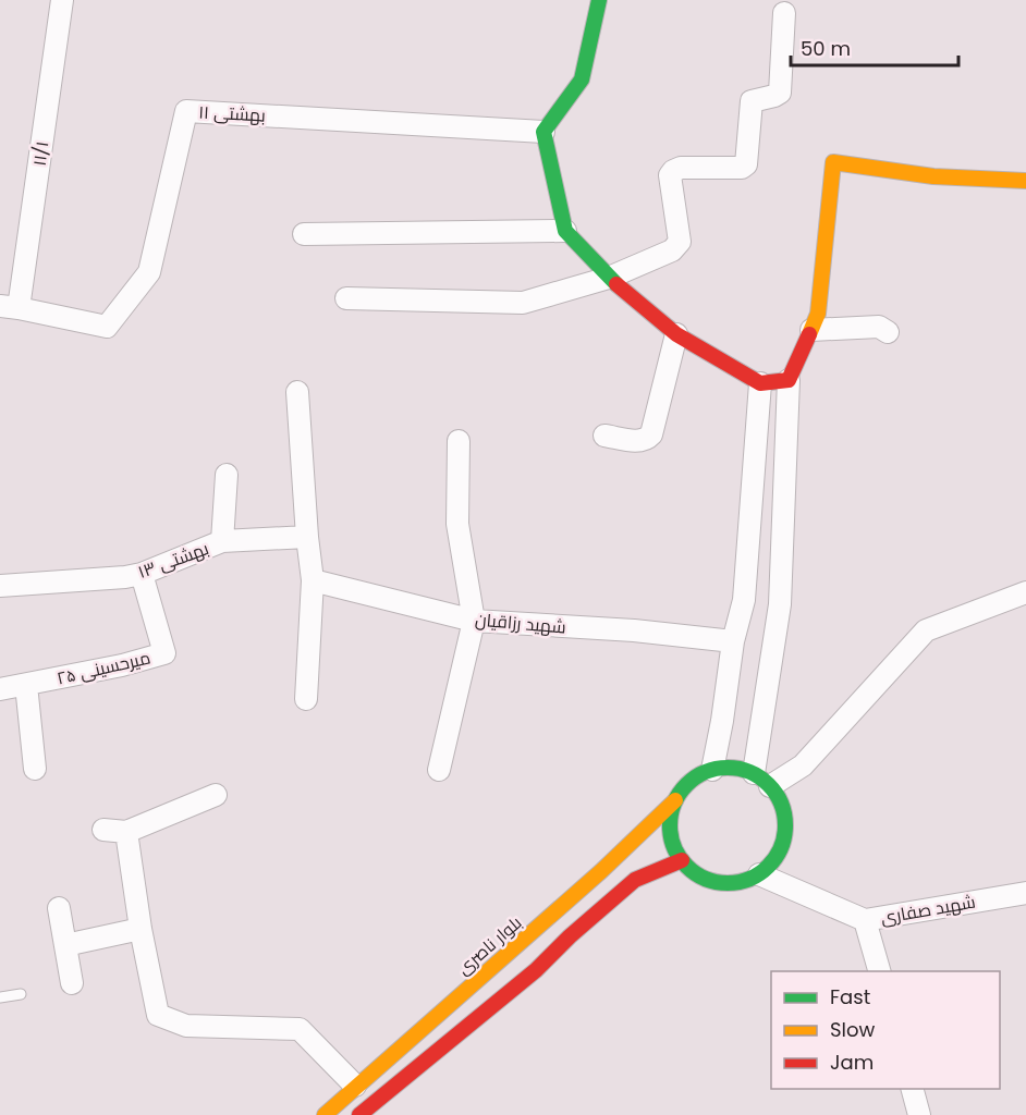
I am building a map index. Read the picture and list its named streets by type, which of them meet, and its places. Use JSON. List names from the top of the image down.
{
  "streets": {
    "main road": ["بلوار ناصری"],
    "street": [
      "بهشتی ۱۱",
      "۱۱/۱",
      "بهشتی ۱۳",
      "شهید رزاقیان",
      "میرحسینی ۲۵",
      "شهید صفاری"
    ]
  },
  "crossings": [
    ["بهشتی ۱۱", "۱۱/۱"],
    ["بهشتی ۱۳", "میرحسینی ۲۵"],
    ["شهید صفاری", "بلوار ناصری"]
  ],
  "legend": ["Fast", "Slow", "Jam"],
  "scale_bar": "50 m"
}
